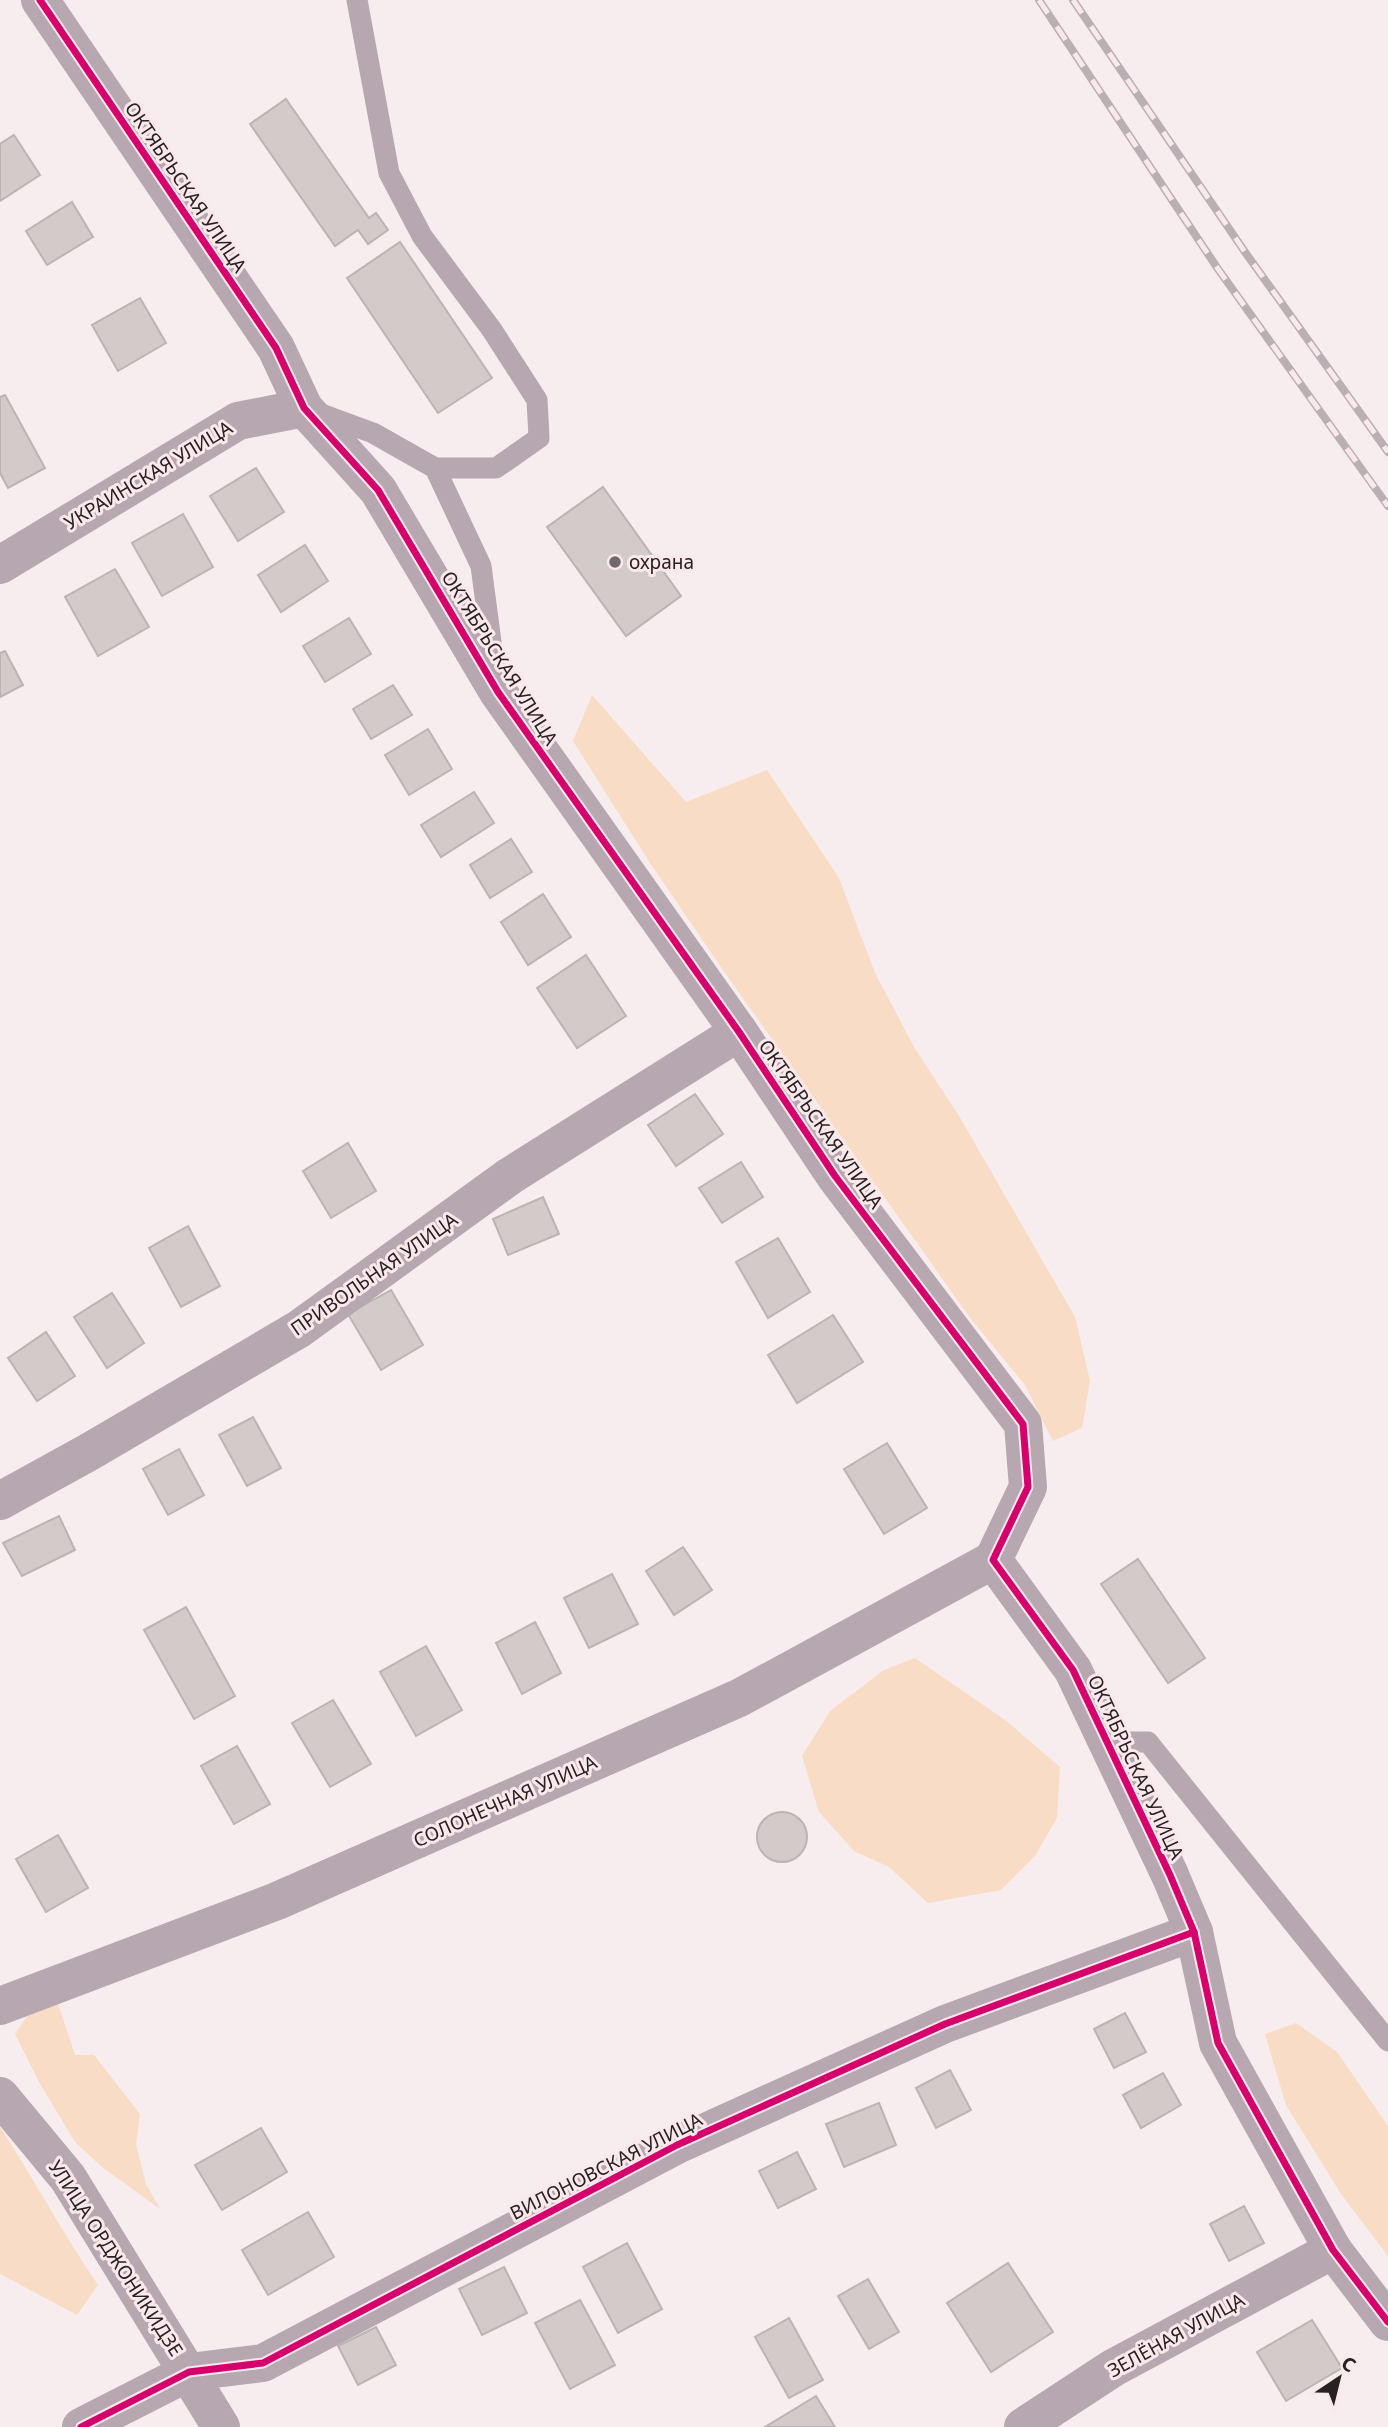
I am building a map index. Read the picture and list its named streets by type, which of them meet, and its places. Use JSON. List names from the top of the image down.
{
  "streets": {
    "street": [
      "ОКТЯБРЬСКАЯ УЛИЦА",
      "УКРАИНСКАЯ УЛИЦА",
      "ПРИВОЛЬНАЯ УЛИЦА",
      "СОЛОНЕЧНАЯ УЛИЦА",
      "ВИЛОНОВСКАЯ УЛИЦА",
      "УЛИЦА ОРДЖОНИКИДЗЕ",
      "ЗЕЛЁНАЯ УЛИЦА"
    ]
  },
  "crossings": [
    ["ОКТЯБРЬСКАЯ УЛИЦА", "УКРАИНСКАЯ УЛИЦА"],
    ["ОКТЯБРЬСКАЯ УЛИЦА", "ПРИВОЛЬНАЯ УЛИЦА"],
    ["ОКТЯБРЬСКАЯ УЛИЦА", "СОЛОНЕЧНАЯ УЛИЦА"],
    ["ОКТЯБРЬСКАЯ УЛИЦА", "ВИЛОНОВСКАЯ УЛИЦА"],
    ["ОКТЯБРЬСКАЯ УЛИЦА", "ЗЕЛЁНАЯ УЛИЦА"],
    ["ВИЛОНОВСКАЯ УЛИЦА", "УЛИЦА ОРДЖОНИКИДЗЕ"]
  ],
  "places": ["охрана"],
  "north": "top right"
}
